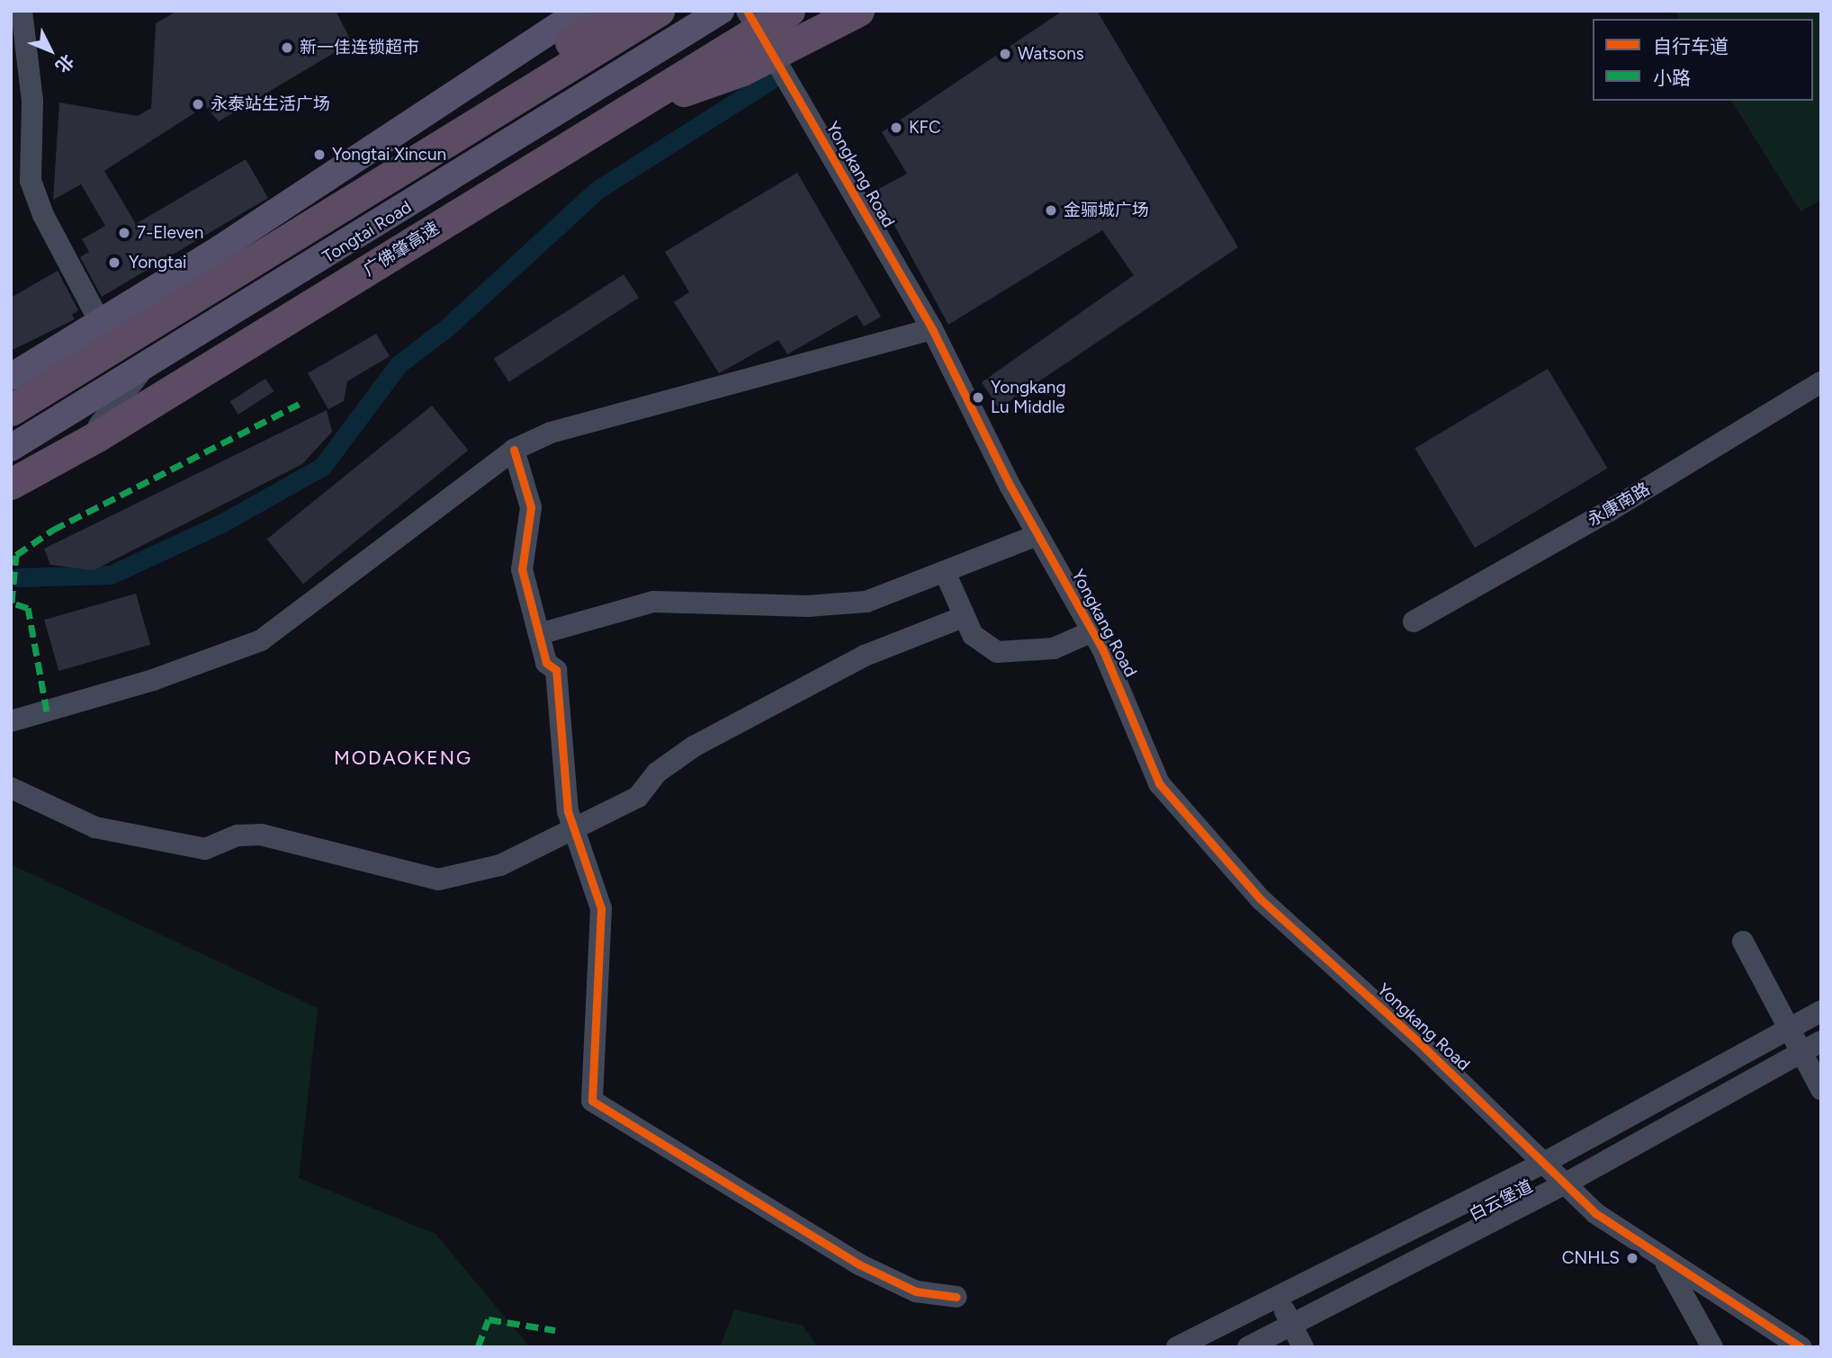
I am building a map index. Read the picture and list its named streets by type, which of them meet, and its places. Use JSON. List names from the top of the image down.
{
  "streets": {
    "highway": ["广佛肇高速"],
    "main road": ["Tongtai Road"],
    "street": ["Yongkang Road", "永康南路", "白云堡道"]
  },
  "districts": ["MODAOKENG"],
  "places": [
    "新一佳连锁超市",
    "Watsons",
    "永泰站生活广场",
    "KFC",
    "Yongtai Xincun",
    "金骊城广场",
    "7-Eleven",
    "Yongtai",
    "Yongkang Lu Middle",
    "CNHLS"
  ],
  "legend": ["自行车道", "小路"],
  "north": "bottom right"
}
